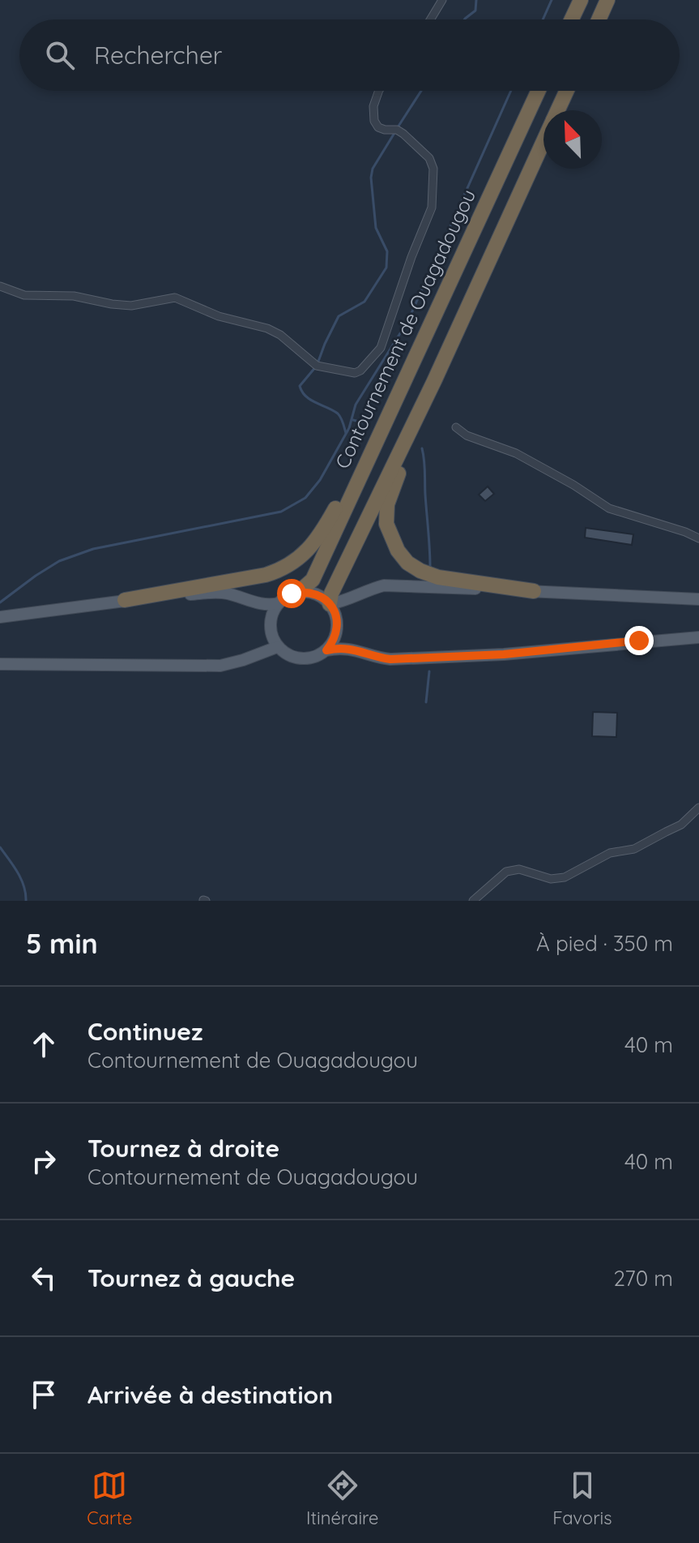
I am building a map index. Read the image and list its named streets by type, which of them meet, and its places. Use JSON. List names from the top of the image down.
{
  "streets": {
    "highway": ["Contournement de Ouagadougou"]
  },
  "north": "top left",
  "page": {
    "search": "Rechercher",
    "heading": ["5 min", "À pied · 350 m"],
    "list": [
      ["Continuez", "Contournement de Ouagadougou", "40 m"],
      ["Tournez à droite", "Contournement de Ouagadougou", "40 m"],
      ["Tournez à gauche", "270 m"],
      "Arrivée à destination"
    ],
    "nav": ["Carte", "Itinéraire", "Favoris"]
  }
}
